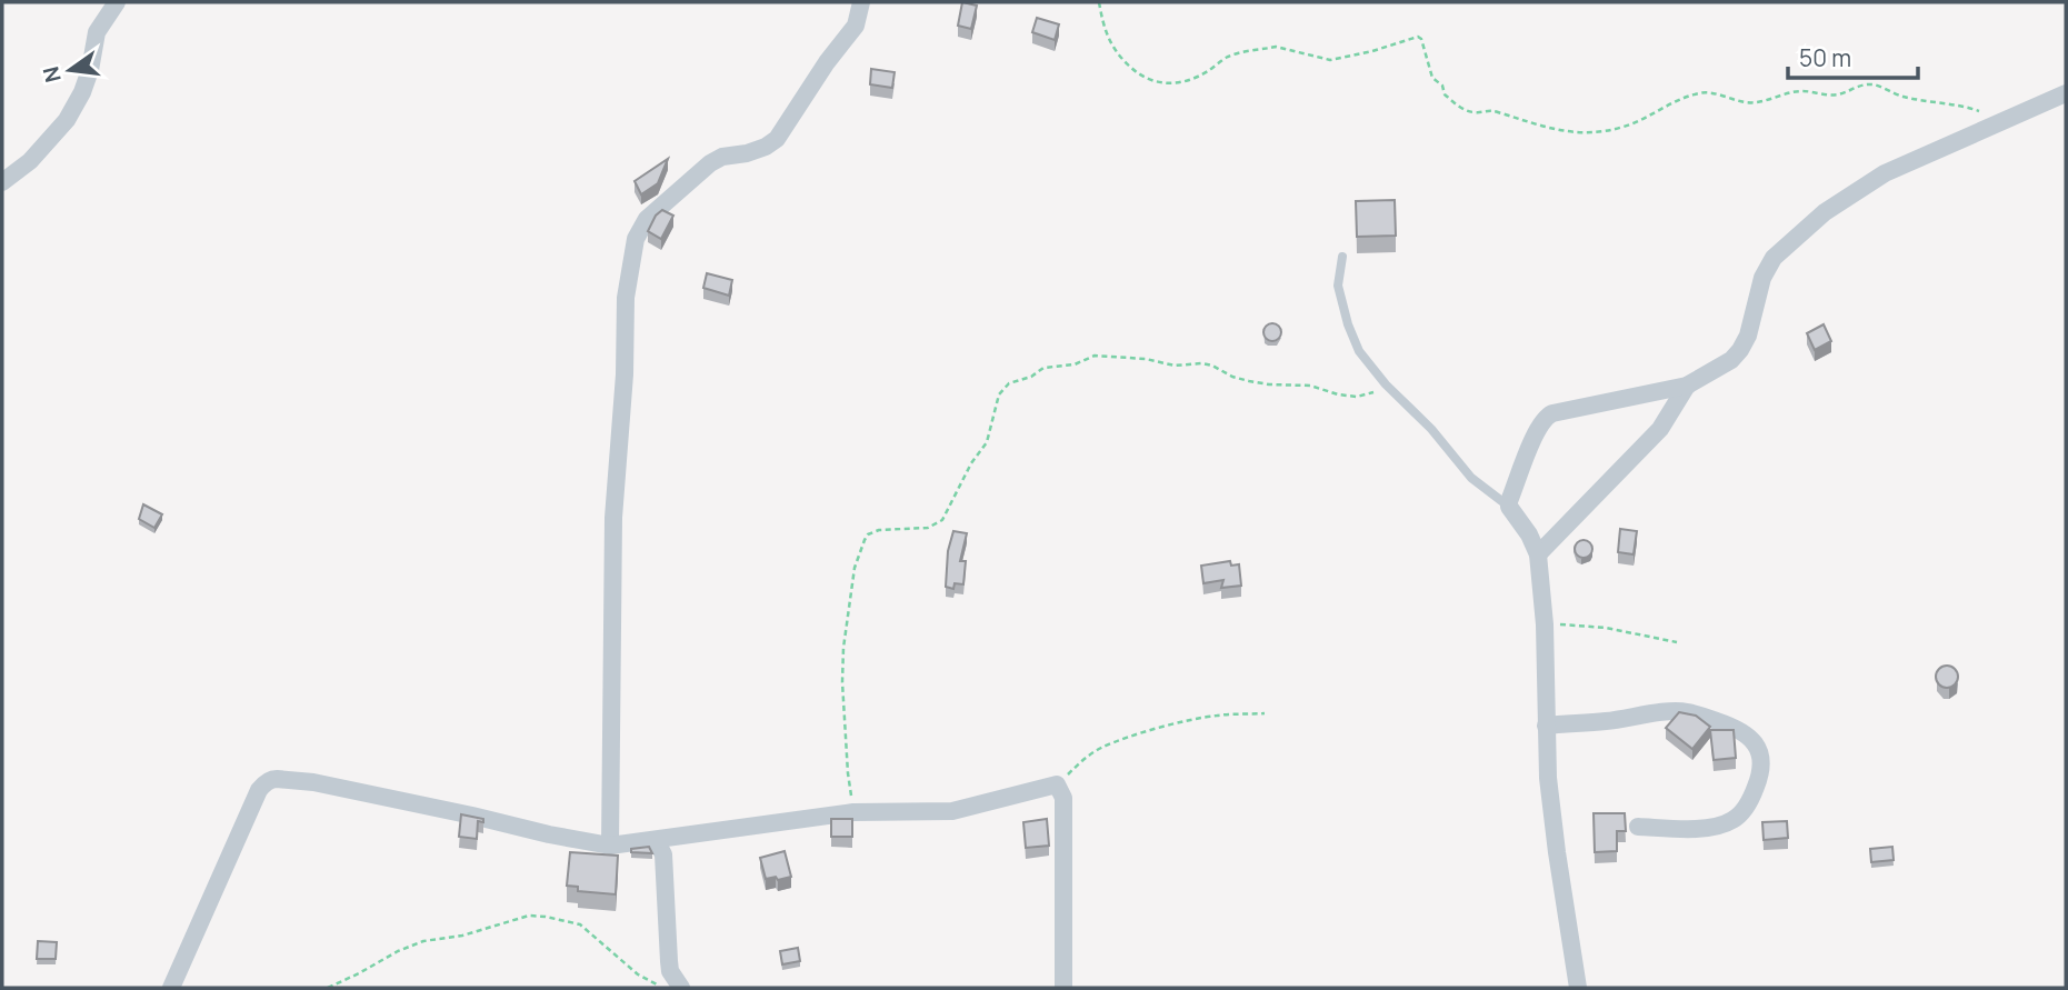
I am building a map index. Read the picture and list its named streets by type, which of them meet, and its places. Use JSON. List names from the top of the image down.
{
  "scale_bar": "50 m",
  "north": "left"
}
